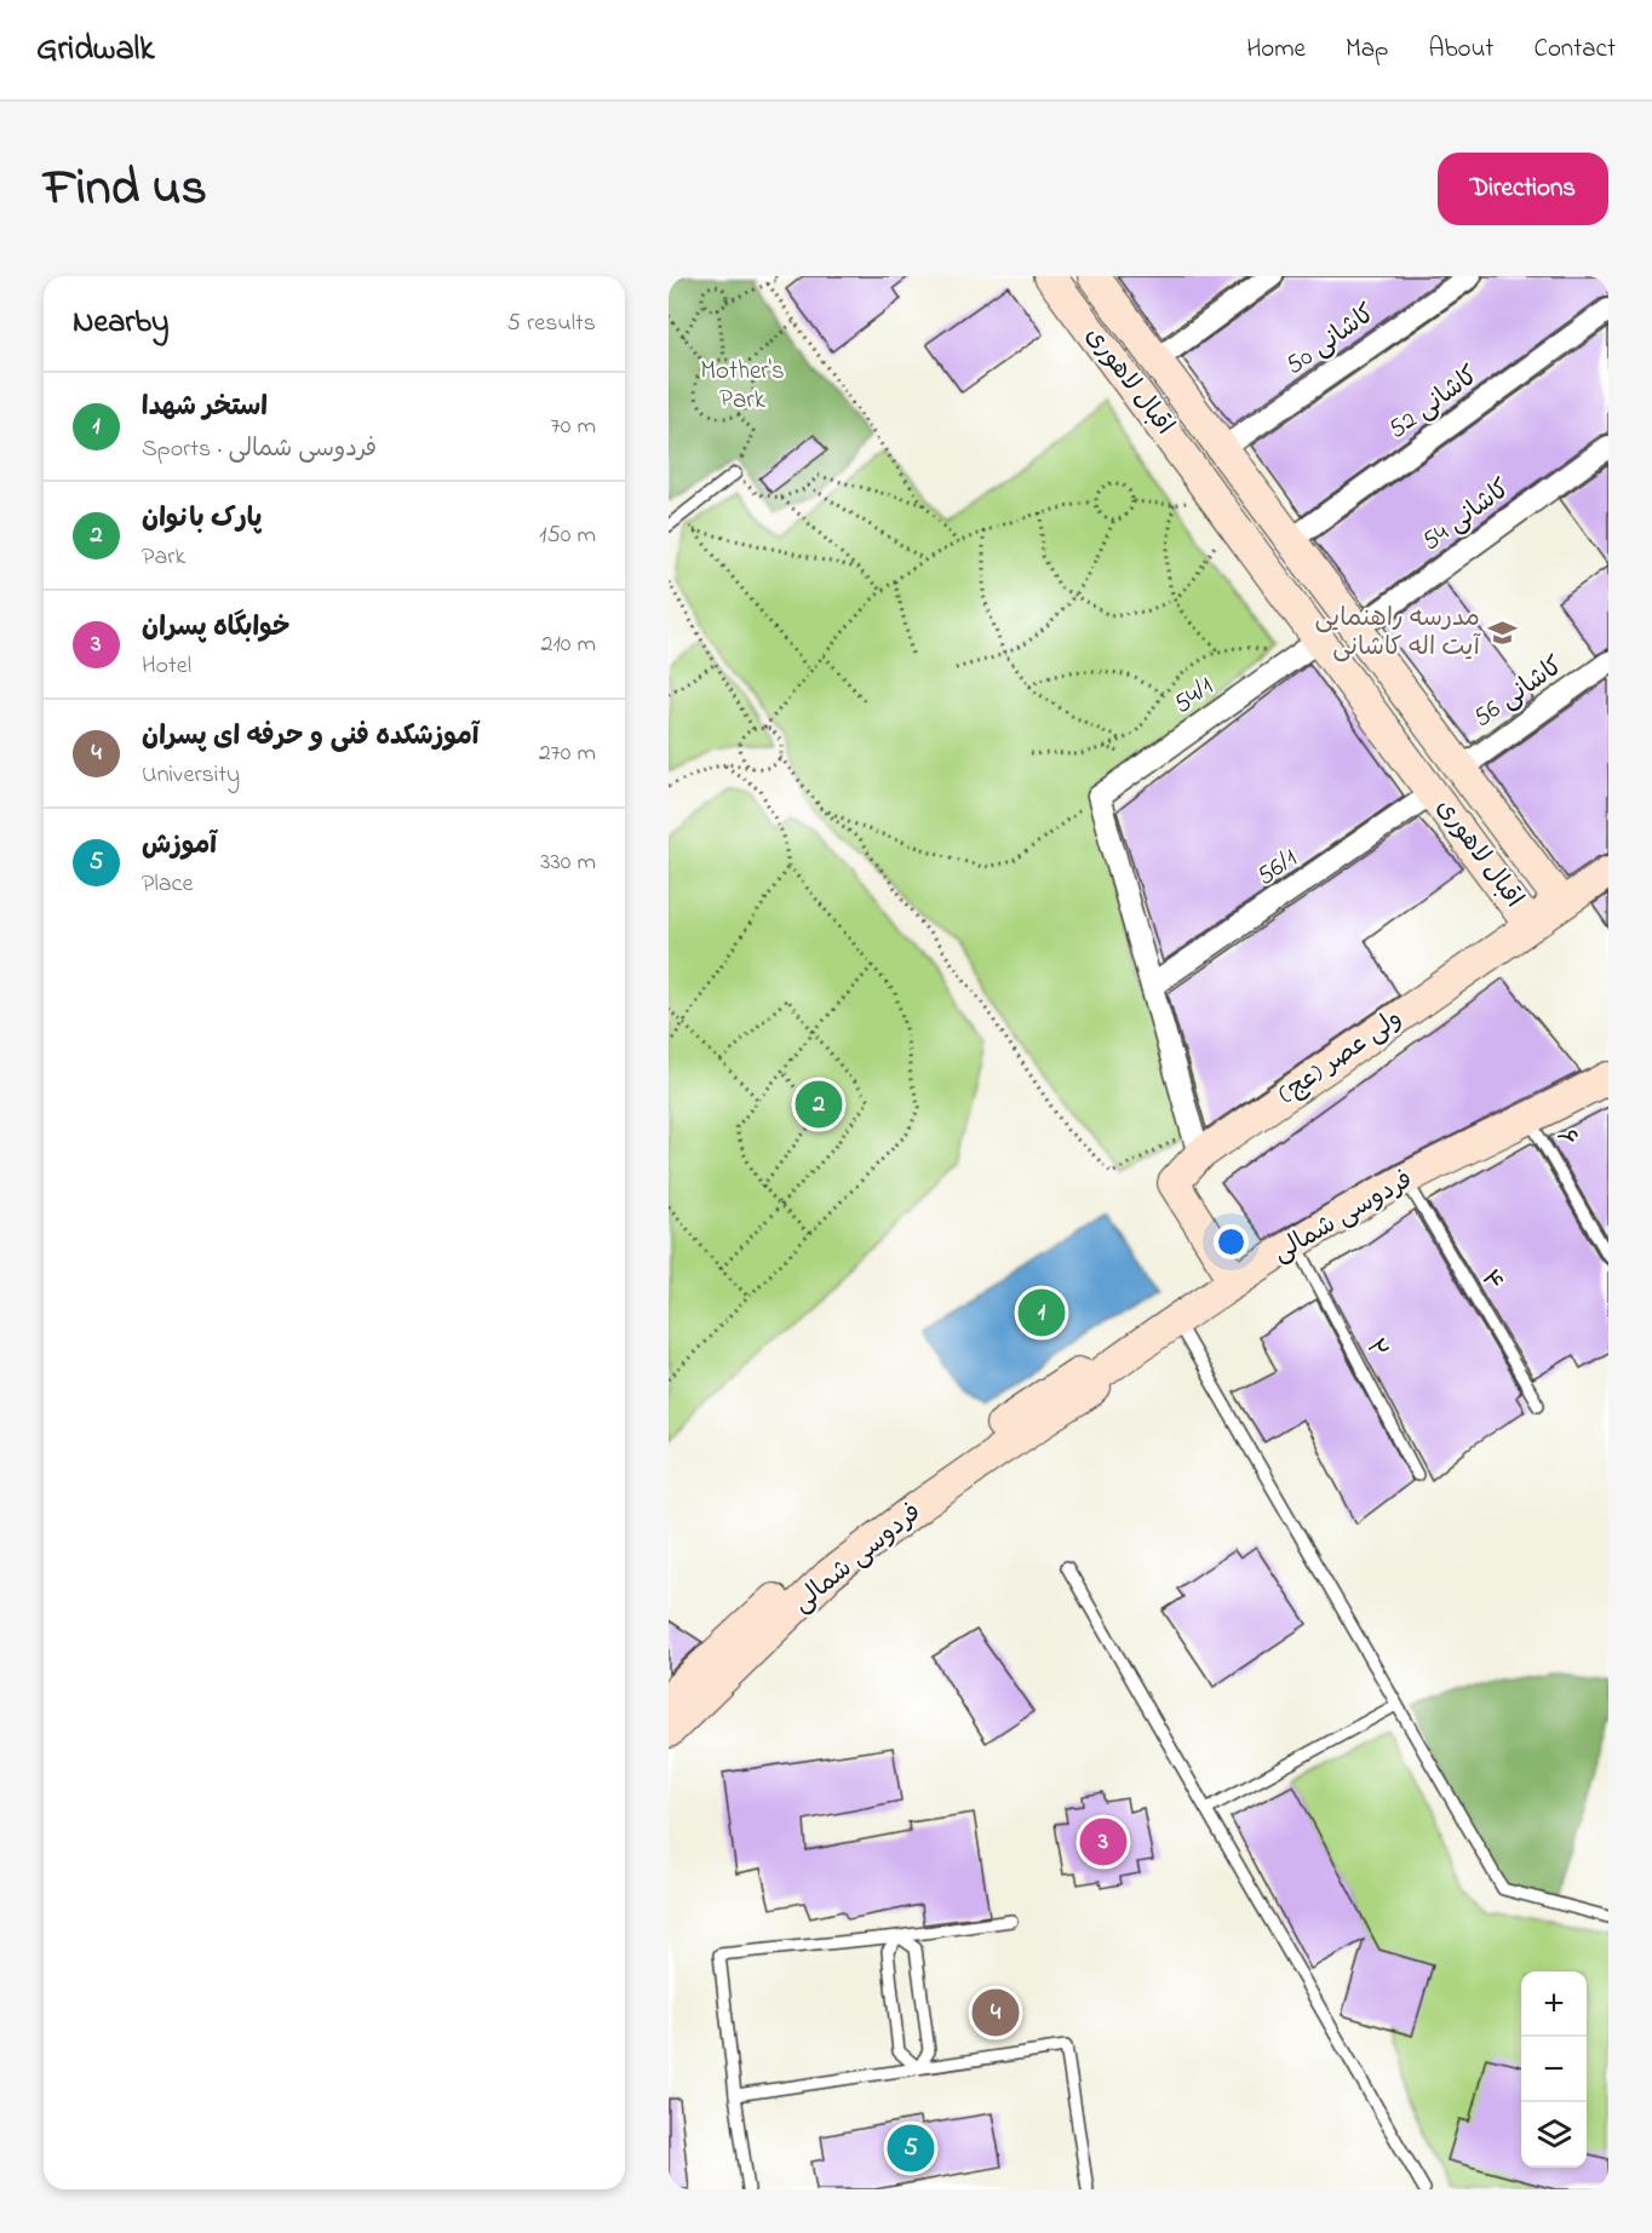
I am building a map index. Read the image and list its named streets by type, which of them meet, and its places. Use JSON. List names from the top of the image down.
{
  "streets": {
    "main road": ["اقبال لاهوری", "ولی عصر (عج)", "فردوسی شمالی"],
    "street": [
      "کاشانی 50",
      "کاشانی 52",
      "کاشانی 54",
      "کاشانی 56",
      "54/1",
      "56/1"
    ],
    "lane": ["۶", "۴", "۲"]
  },
  "crossings": [
    ["کاشانی 50", "اقبال لاهوری"],
    ["اقبال لاهوری", "کاشانی 52"],
    ["اقبال لاهوری", "کاشانی 54"],
    ["اقبال لاهوری", "کاشانی 56"],
    ["اقبال لاهوری", "54/1"],
    ["اقبال لاهوری", "56/1"],
    ["اقبال لاهوری", "ولی عصر (عج)"],
    ["ولی عصر (عج)", "فردوسی شمالی"],
    ["۶", "فردوسی شمالی"],
    ["فردوسی شمالی", "۴"],
    ["فردوسی شمالی", "۲"]
  ],
  "parks": ["Mother's Park"],
  "places": {
    "school or university": ["مدرسه راهنمایی آیت اله کاشانی"]
  },
  "page": {
    "header": "Gridwalk",
    "nav": [
      "Home",
      "Map",
      "About",
      "Contact"
    ],
    "title": "Find us",
    "buttons": "Directions",
    "heading": ["Nearby", "5 results"],
    "list": [
      {
        "mark": "1",
        "name": "استخر شهدا",
        "note": "Sports · فردوسی شمالی",
        "value": "70 m"
      },
      {
        "mark": "2",
        "name": "پارک بانوان",
        "note": "Park",
        "value": "150 m"
      },
      {
        "mark": "3",
        "name": "خوابگاه پسران",
        "note": "Hotel",
        "value": "210 m"
      },
      {
        "mark": "4",
        "name": "آموزشکده فنی و حرفه ای پسران",
        "note": "University",
        "value": "270 m"
      },
      {
        "mark": "5",
        "name": "آموزش",
        "note": "Place",
        "value": "330 m"
      }
    ],
    "pins": [
      "2",
      "1",
      "3",
      "4",
      "5"
    ],
    "map_buttons": ["+", "−"]
  }
}
